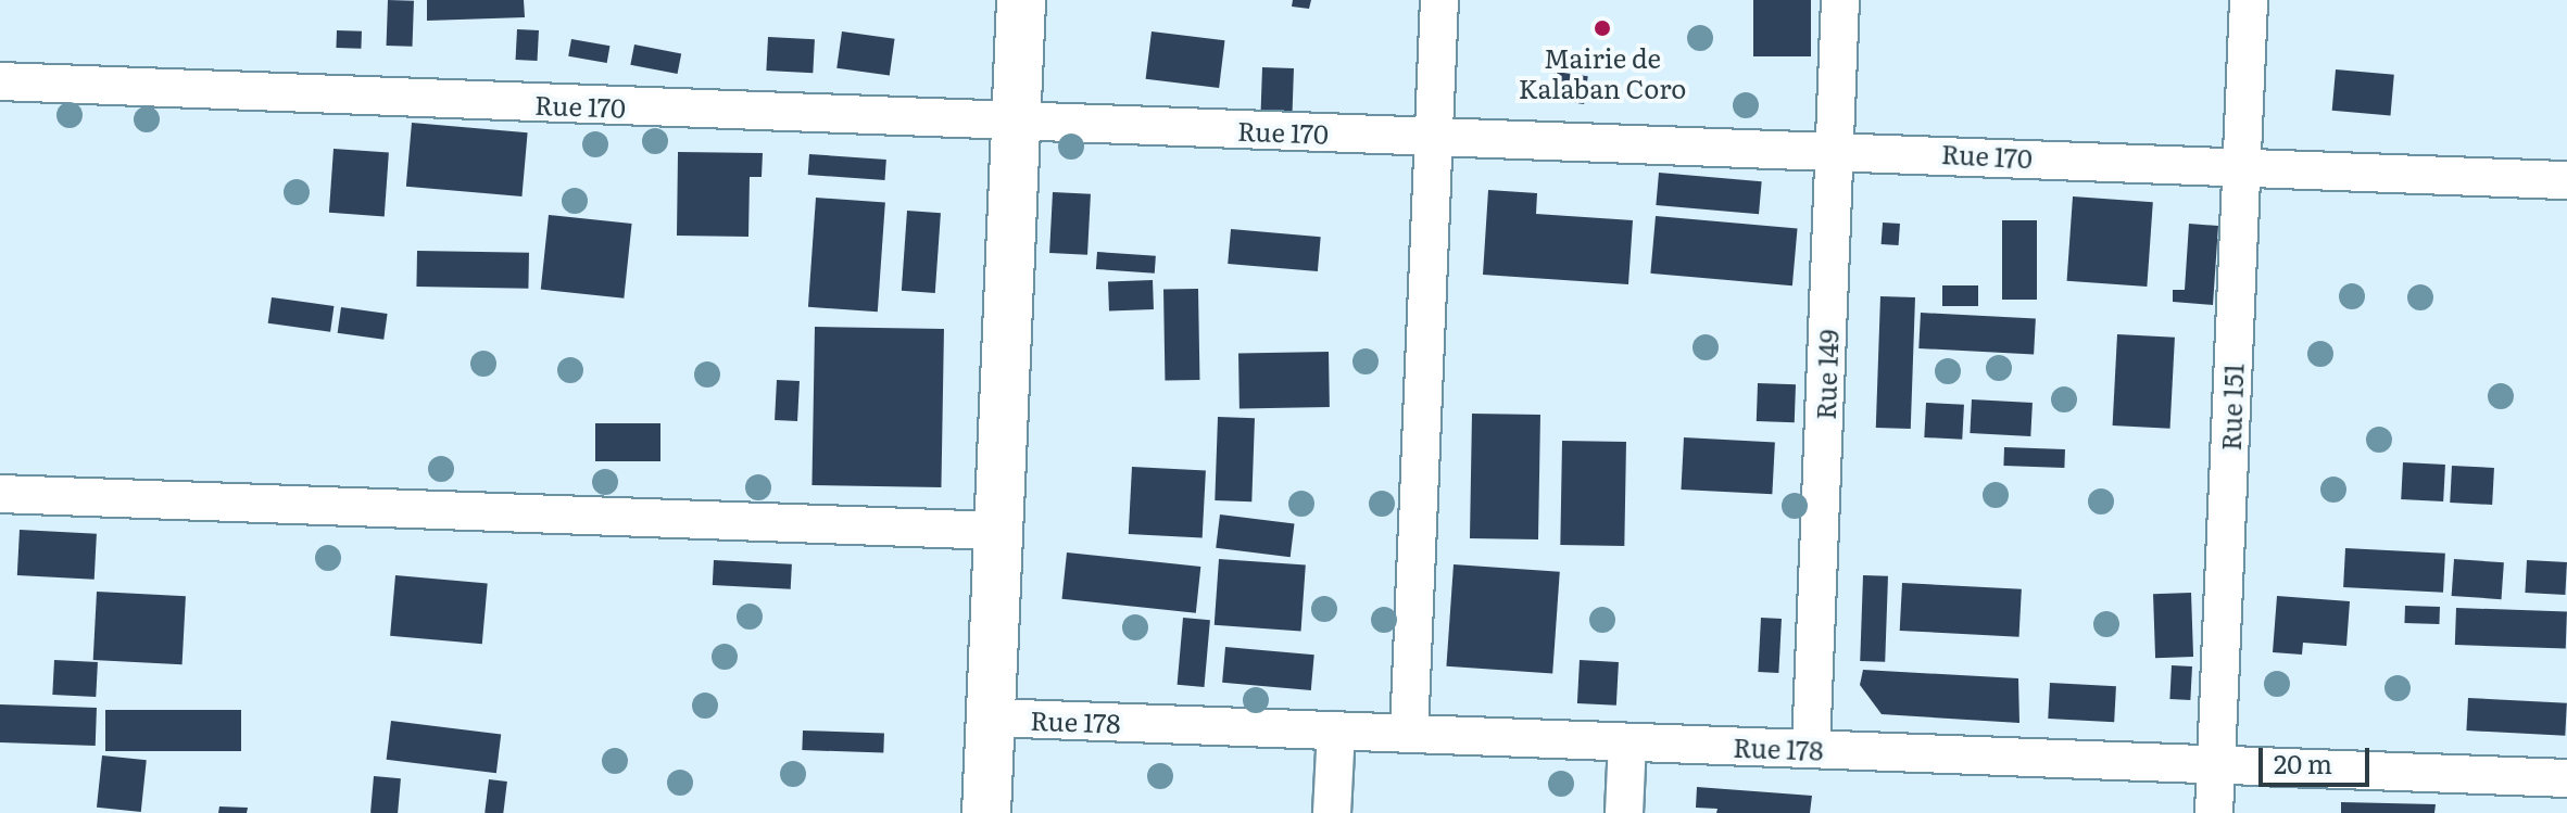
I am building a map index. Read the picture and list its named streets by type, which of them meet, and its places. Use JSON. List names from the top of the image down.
{
  "streets": {
    "street": [
      "Rue 170",
      "Rue 149",
      "Rue 151",
      "Rue 178"
    ]
  },
  "crossings": [
    ["Rue 170", "Rue 149"],
    ["Rue 170", "Rue 151"],
    ["Rue 149", "Rue 178"],
    ["Rue 151", "Rue 178"]
  ],
  "places": ["Mairie de Kalaban Coro"],
  "scale_bar": "20 m"
}
